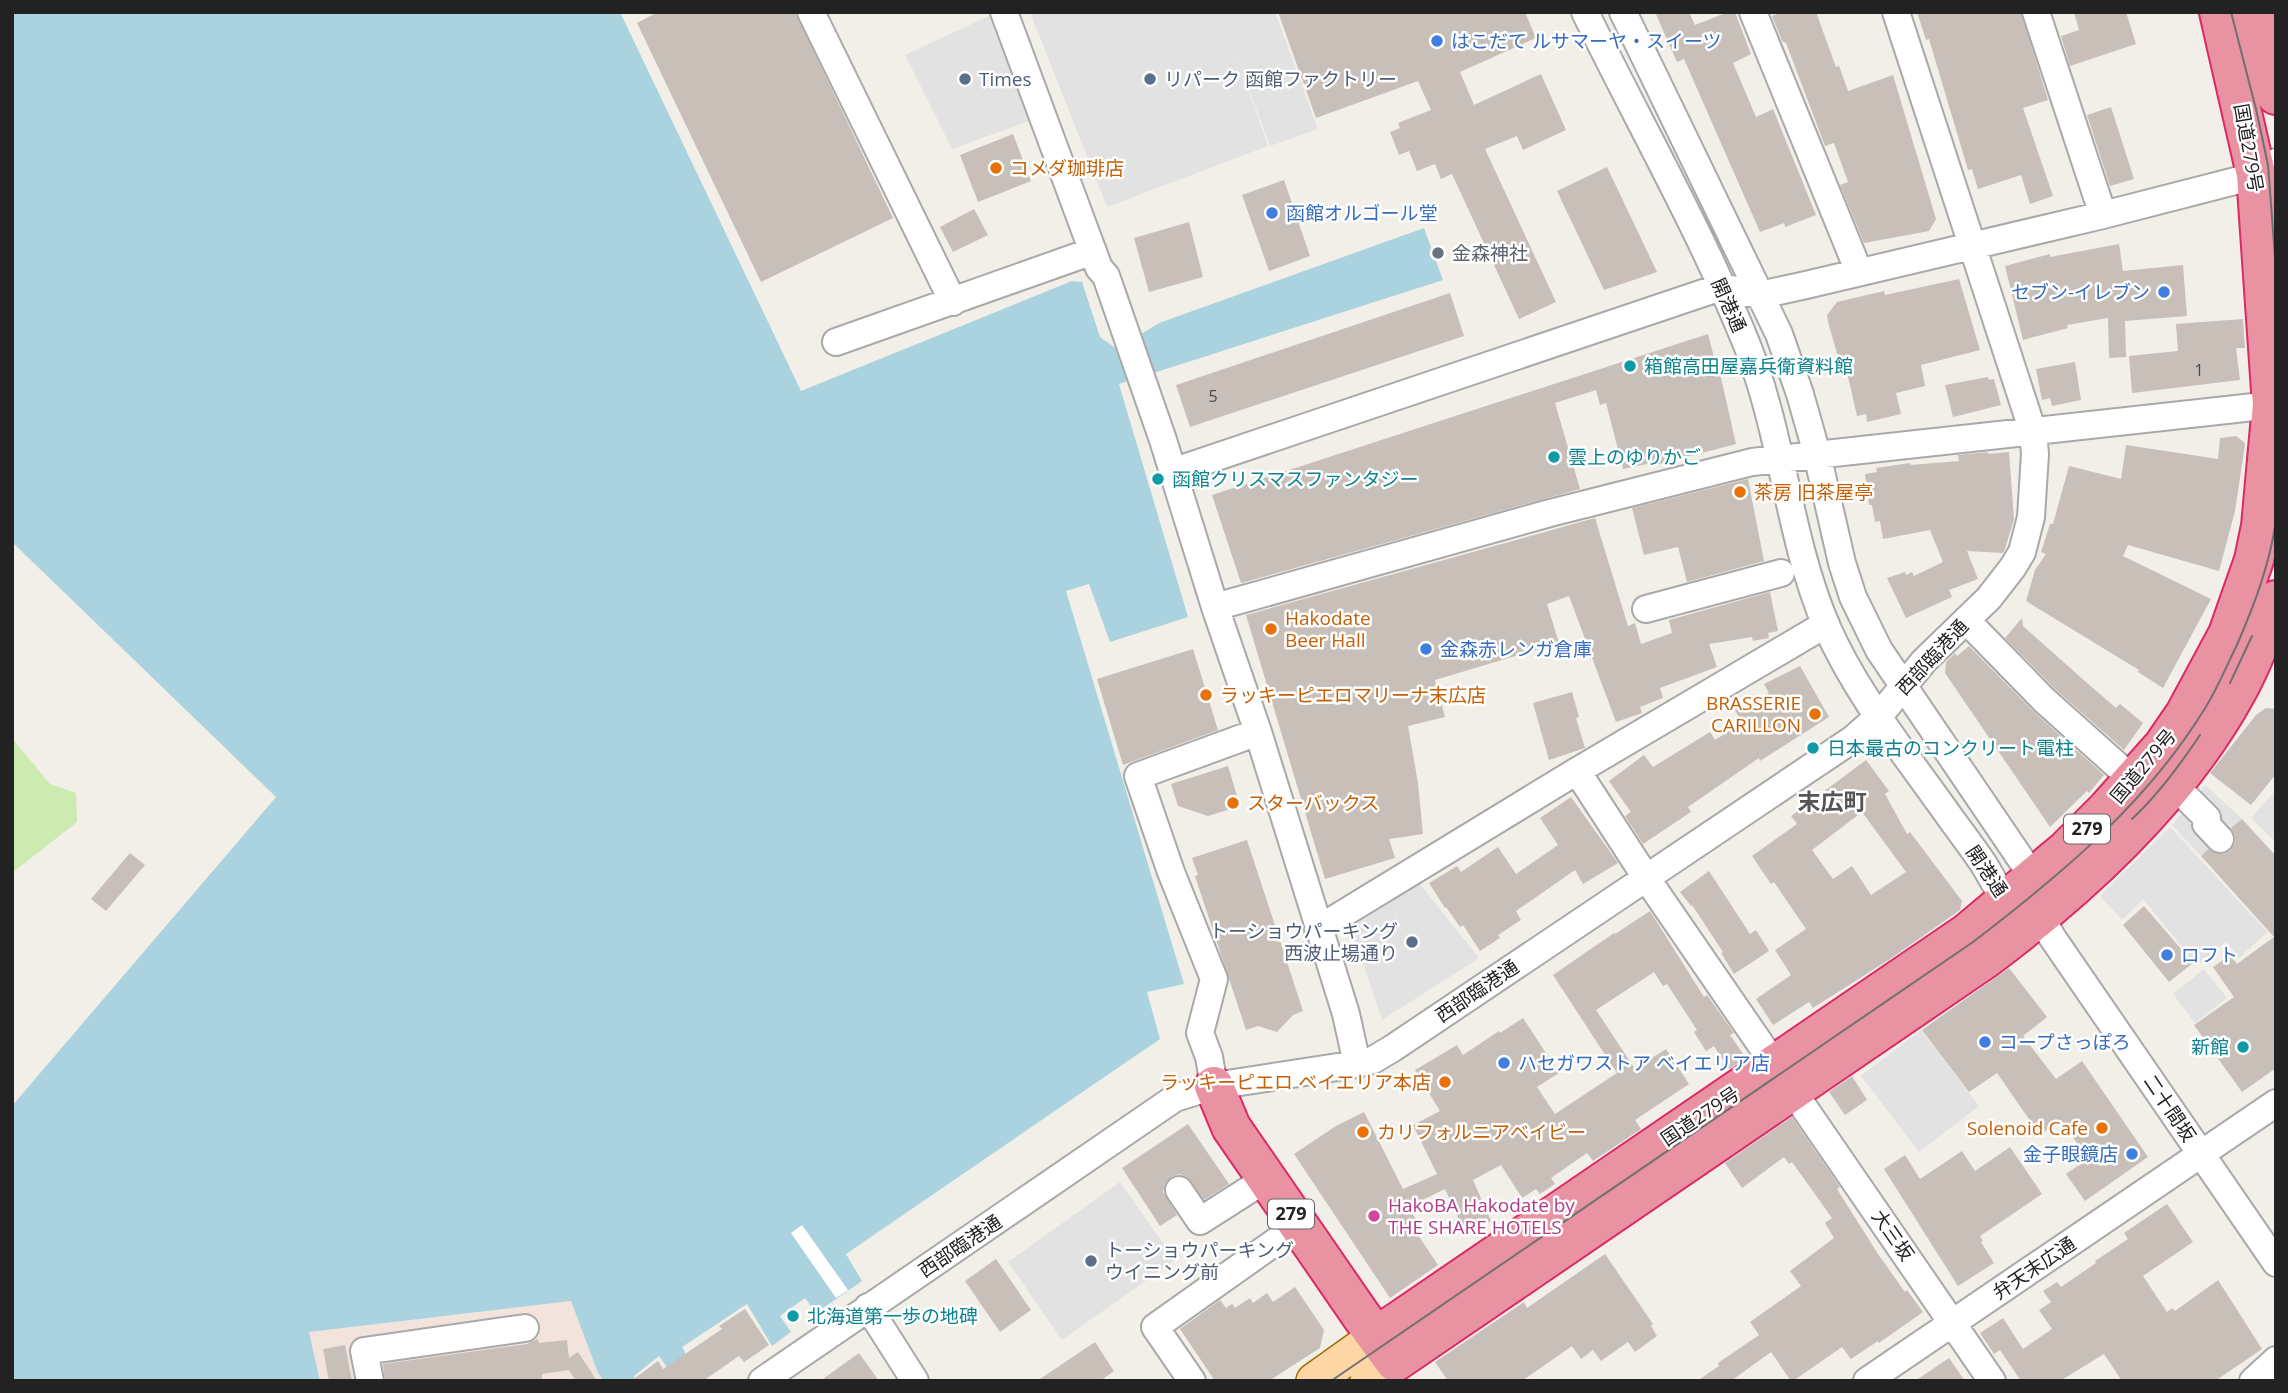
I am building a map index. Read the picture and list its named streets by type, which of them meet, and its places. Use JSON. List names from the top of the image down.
{
  "streets": {
    "highway": ["国道279号", "279"],
    "street": [
      "開港通",
      "西部臨港通",
      "二十間坂",
      "大三坂",
      "弁天末広通"
    ]
  },
  "crossings": [
    ["国道279号", "開港通"],
    ["国道279号", "279"],
    ["国道279号", "二十間坂"],
    ["国道279号", "大三坂"],
    ["開港通", "西部臨港通"],
    ["開港通", "二十間坂"],
    ["西部臨港通", "279"],
    ["西部臨港通", "大三坂"],
    ["二十間坂", "弁天末広通"],
    ["大三坂", "弁天末広通"]
  ],
  "districts": ["末広町"],
  "places": [
    "はこだて ルサマーヤ・スイーツ",
    "Times",
    "リパーク 函館ファクトリー",
    "コメダ珈琲店",
    "函館オルゴール堂",
    "金森神社",
    "セブン-イレブン",
    "箱館高田屋嘉兵衛資料館",
    "雲上のゆりかご",
    "函館クリスマスファンタジー",
    "茶房 旧茶屋亭",
    "Hakodate Beer Hall",
    "金森赤レンガ倉庫",
    "ラッキーピエロマリーナ末広店",
    "BRASSERIE CARILLON",
    "日本最古のコンクリート電柱",
    "スターバックス",
    "トーショウパーキング 西波止場通り",
    "ロフト",
    "コープさっぽろ",
    "新館",
    "ハセガワストア べイエリア店",
    "ラッキーピエロ ベイエリア本店",
    "Solenoid Cafe",
    "カリフォルニアべイビー",
    "金子眼鏡店",
    "HakoBA Hakodate by THE SHARE HOTELS",
    "トーショウパーキング ウイニング前",
    "北海道第一歩の地碑"
  ],
  "house_numbers": ["1", "5"]
}
